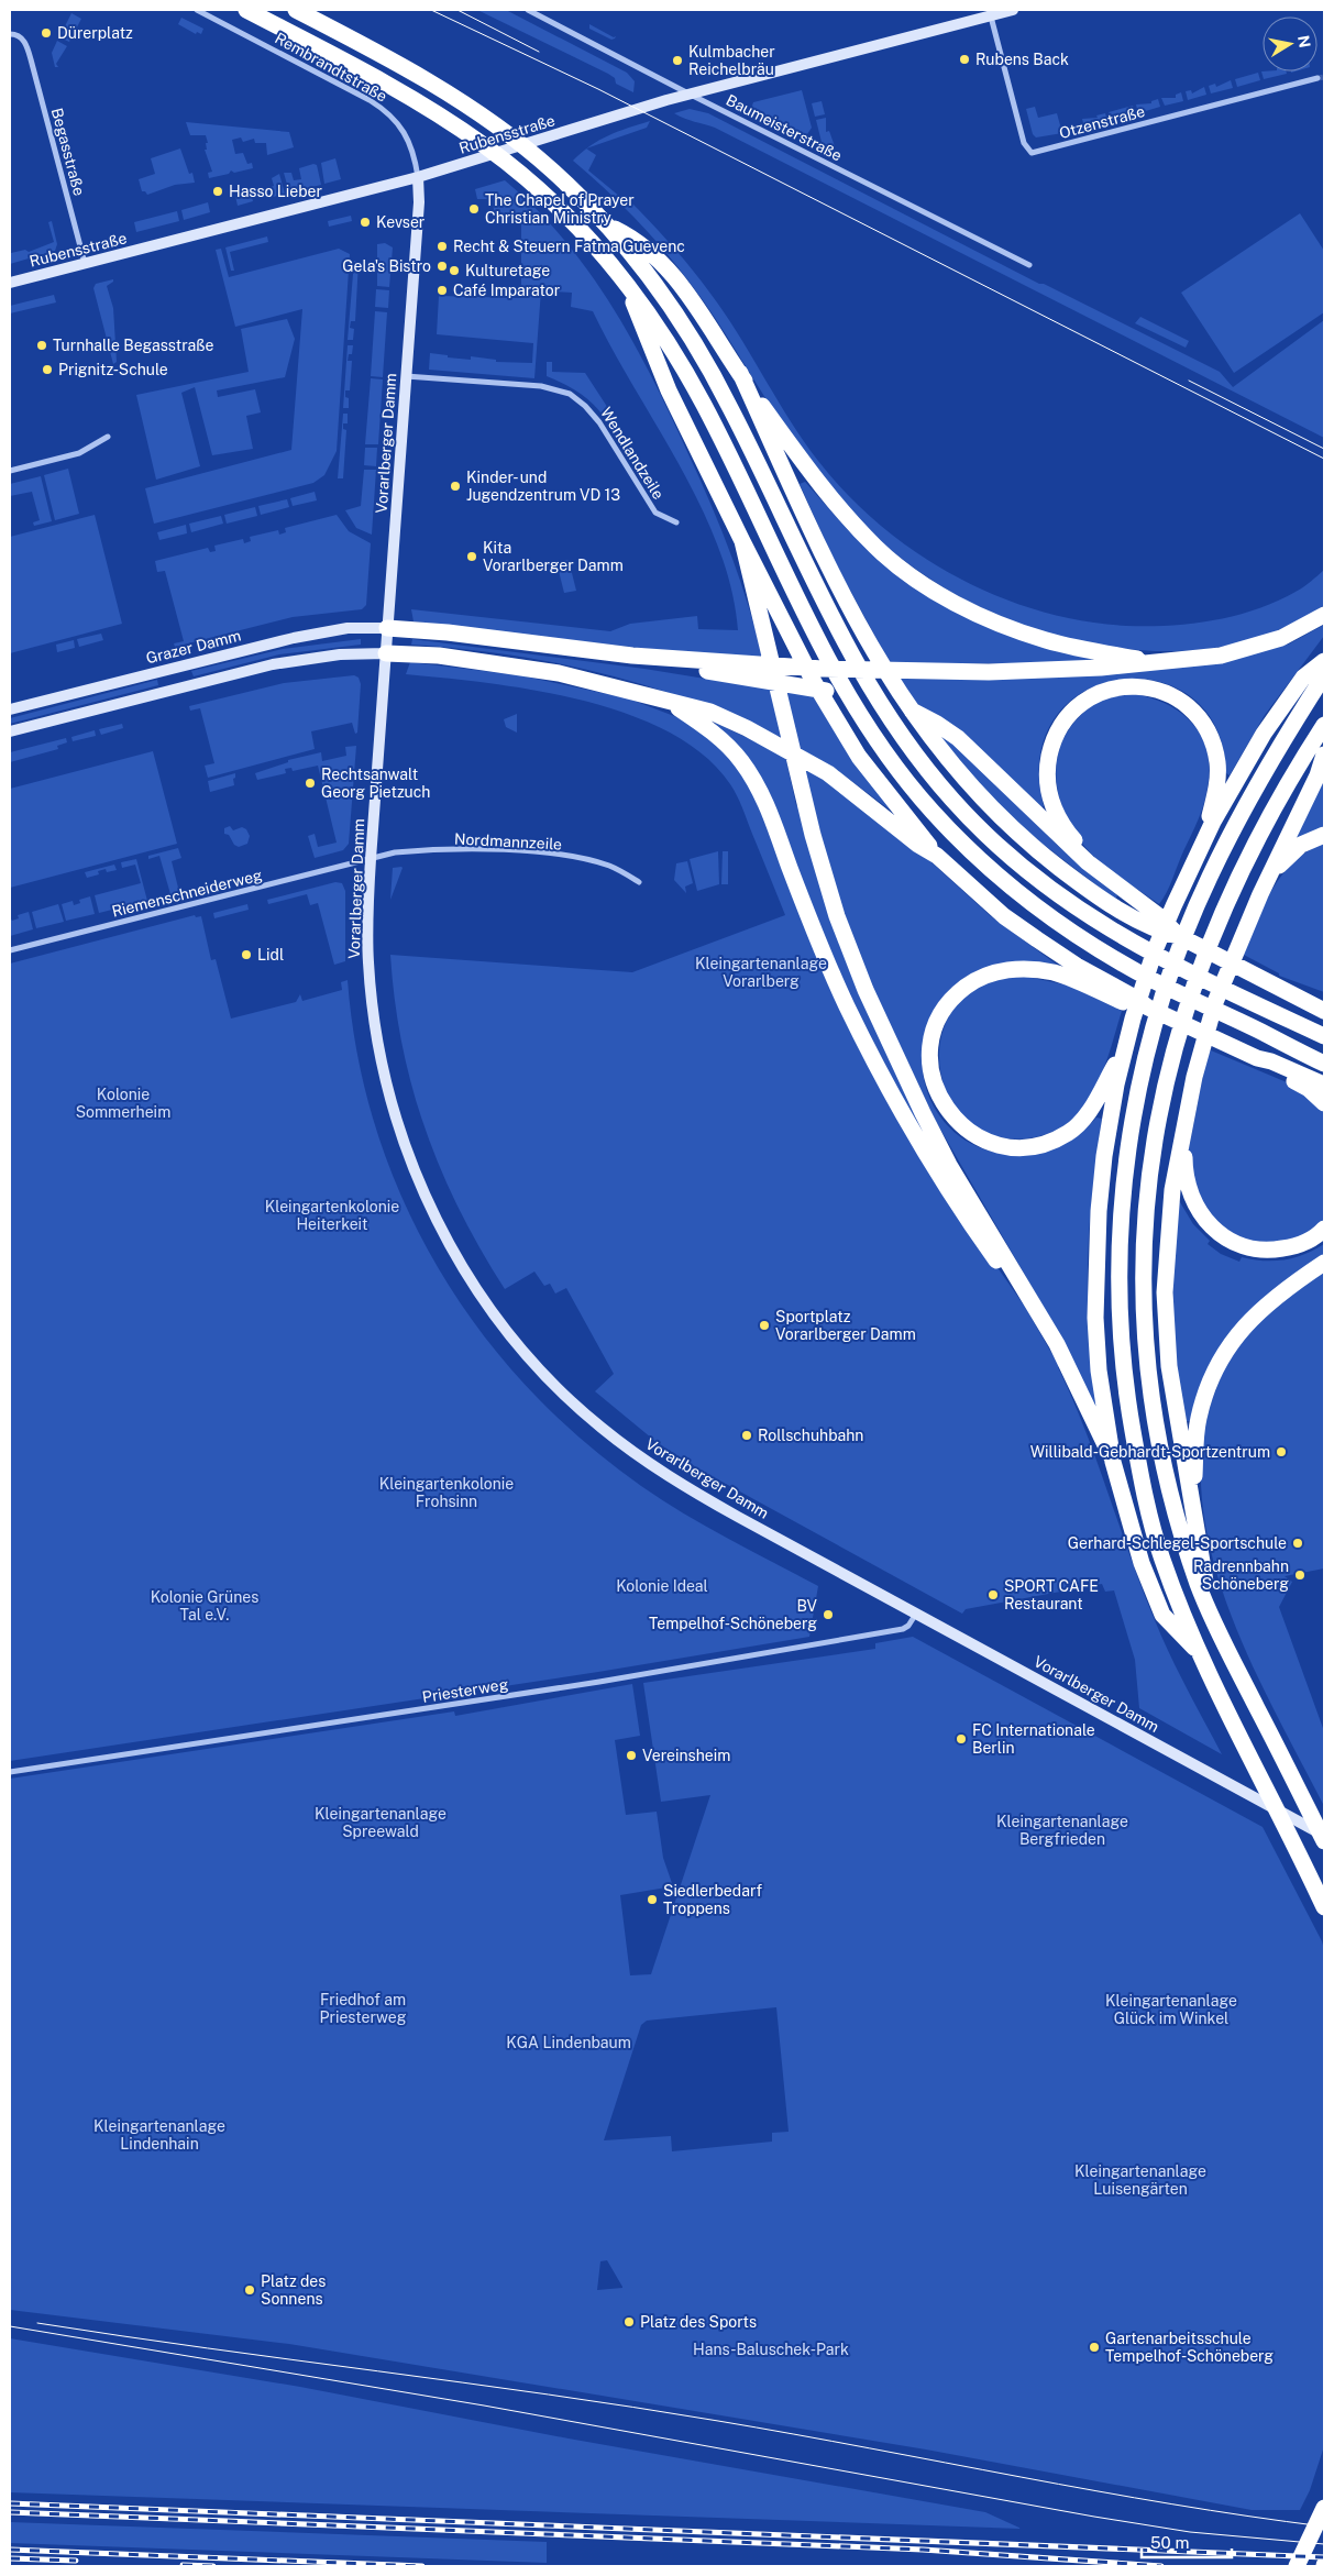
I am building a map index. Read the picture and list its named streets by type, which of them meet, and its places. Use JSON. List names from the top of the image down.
{
  "streets": {
    "street": [
      "Rembrandtstraße",
      "Otzenstraße",
      "Baumeisterstraße",
      "Rubensstraße",
      "Begasstraße",
      "Vorarlberger Damm",
      "Wendlandzeile",
      "Grazer Damm",
      "Nordmannzeile",
      "Riemenschneiderweg",
      "Priesterweg"
    ]
  },
  "crossings": [
    ["Rembrandtstraße", "Rubensstraße"],
    ["Rembrandtstraße", "Vorarlberger Damm"],
    ["Otzenstraße", "Rubensstraße"],
    ["Baumeisterstraße", "Rubensstraße"],
    ["Rubensstraße", "Begasstraße"],
    ["Rubensstraße", "Vorarlberger Damm"],
    ["Vorarlberger Damm", "Wendlandzeile"],
    ["Vorarlberger Damm", "Grazer Damm"],
    ["Vorarlberger Damm", "Nordmannzeile"],
    ["Vorarlberger Damm", "Riemenschneiderweg"],
    ["Vorarlberger Damm", "Priesterweg"],
    ["Nordmannzeile", "Riemenschneiderweg"]
  ],
  "parks": [
    "Kleingartenanlage Vorarlberg",
    "Kolonie Sommerheim",
    "Kleingartenkolonie Heiterkeit",
    "Kleingartenkolonie Frohsinn",
    "Kolonie Ideal",
    "Kolonie Grünes Tal e.V.",
    "Kleingartenanlage Spreewald",
    "Kleingartenanlage Bergfrieden",
    "Friedhof am Priesterweg",
    "Kleingartenanlage Glück im Winkel",
    "KGA Lindenbaum",
    "Kleingartenanlage Lindenhain",
    "Kleingartenanlage Luisengärten",
    "Hans-Baluschek-Park"
  ],
  "places": [
    "Dürerplatz",
    "Rubens Back",
    "Kulmbacher Reichelbräu",
    "Hasso Lieber",
    "The Chapel of Prayer Christian Ministry",
    "Kevser",
    "Recht & Steuern Fatma Guevenc",
    "Gela's Bistro",
    "Kulturetage",
    "Café Imparator",
    "Turnhalle Begasstraße",
    "Prignitz-Schule",
    "Kinder- und Jugendzentrum VD 13",
    "Kita Vorarlberger Damm",
    "Rechtsanwalt Georg Pietzuch",
    "Lidl",
    "Sportplatz Vorarlberger Damm",
    "Rollschuhbahn",
    "Willibald-Gebhardt-Sportzentrum",
    "Gerhard-Schlegel-Sportschule",
    "Radrennbahn Schöneberg",
    "SPORT CAFE Restaurant",
    "BV Tempelhof-Schöneberg",
    "FC Internationale Berlin",
    "Vereinsheim",
    "Siedlerbedarf Troppens",
    "Platz des Sonnens",
    "Platz des Sports",
    "Gartenarbeitsschule Tempelhof-Schöneberg"
  ],
  "scale_bar": "50 m",
  "north": "right"
}
